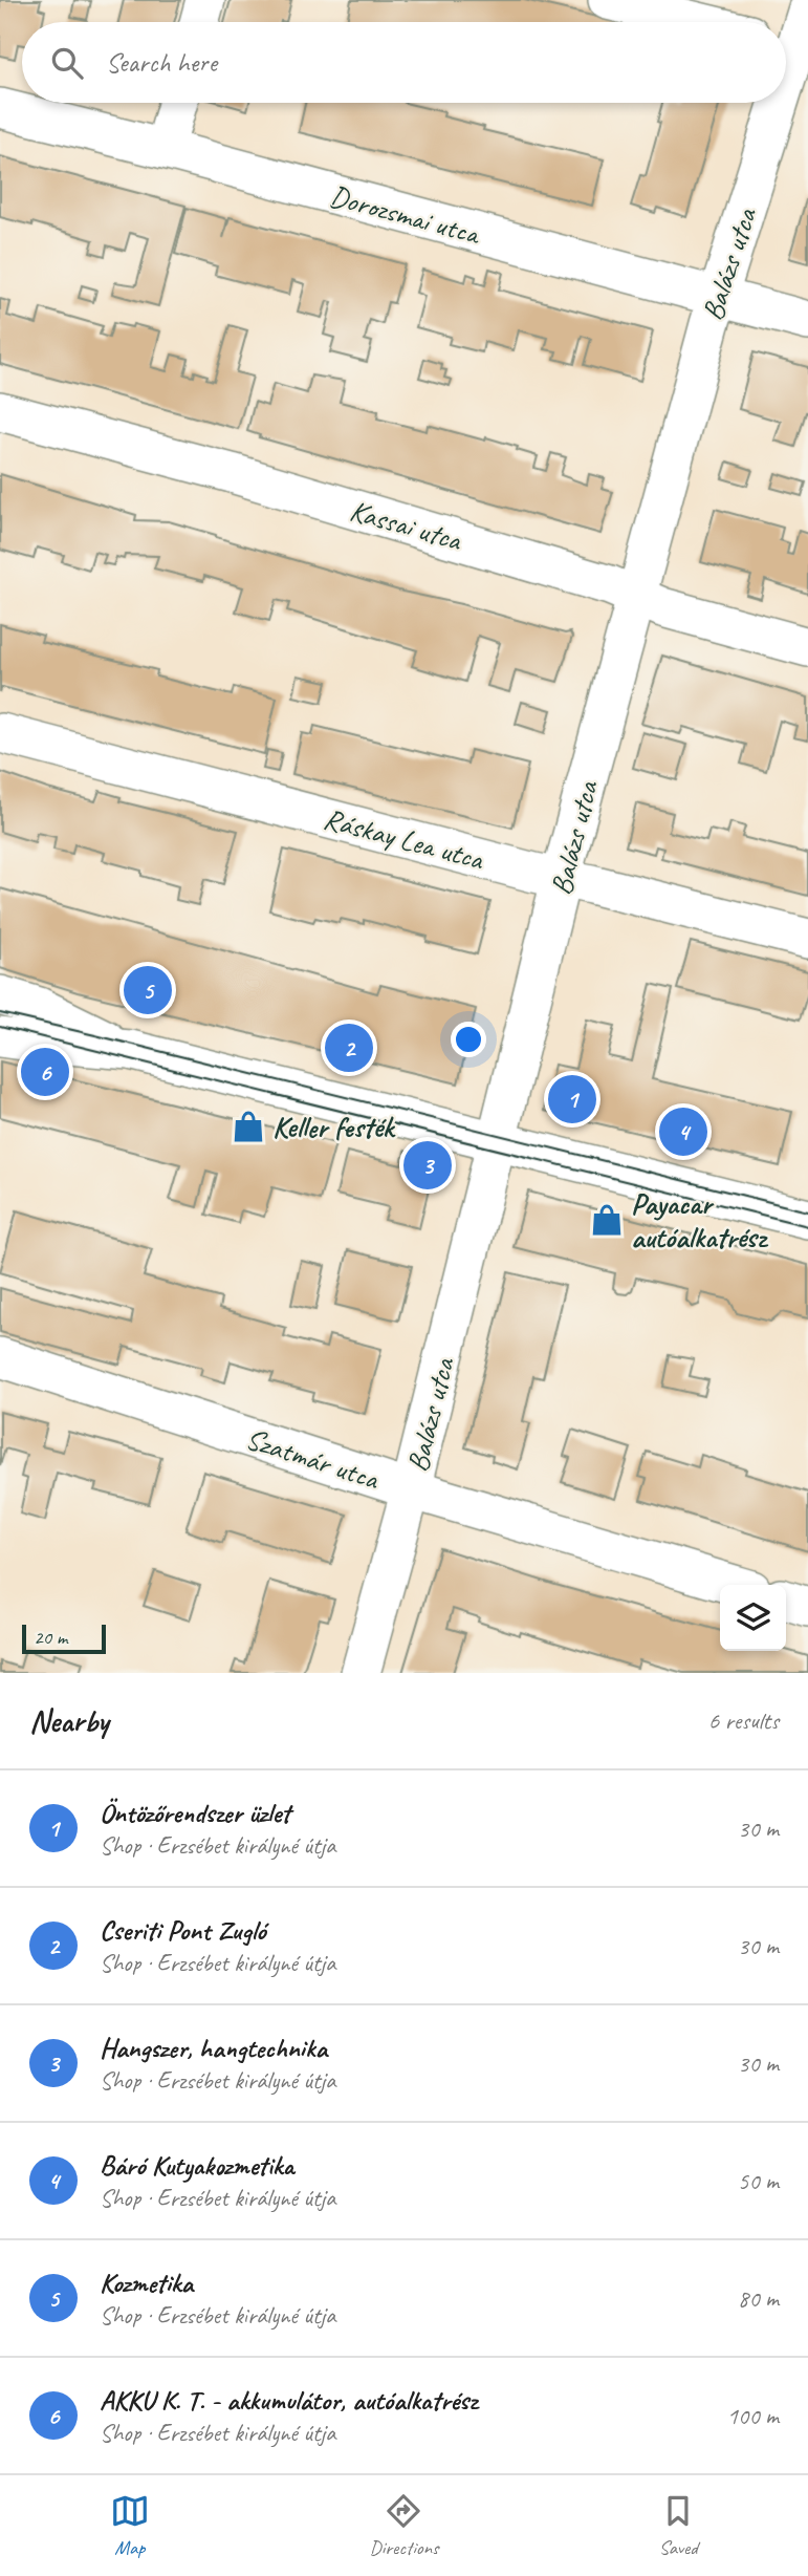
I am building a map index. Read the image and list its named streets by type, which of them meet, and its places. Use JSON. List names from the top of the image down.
{
  "streets": {
    "street": [
      "Dorozsmai utca",
      "Balázs utca",
      "Kassai utca",
      "Ráskay Lea utca",
      "Szatmár utca"
    ]
  },
  "crossings": [
    ["Dorozsmai utca", "Balázs utca"],
    ["Balázs utca", "Kassai utca"],
    ["Balázs utca", "Ráskay Lea utca"],
    ["Balázs utca", "Szatmár utca"]
  ],
  "places": {
    "shop": ["Keller festék", "Payacar autóalkatrész"]
  },
  "scale_bar": "20 m",
  "page": {
    "search": "Search here",
    "pins": [
      "5",
      "2",
      "6",
      "1",
      "4",
      "3"
    ],
    "scale": "20 m",
    "heading": ["Nearby", "6 results"],
    "list": [
      {
        "mark": "1",
        "name": "Öntözőrendszer üzlet",
        "note": "Shop · Erzsébet királyné útja",
        "value": "30 m"
      },
      {
        "mark": "2",
        "name": "Cseriti Pont Zugló",
        "note": "Shop · Erzsébet királyné útja",
        "value": "30 m"
      },
      {
        "mark": "3",
        "name": "Hangszer, hangtechnika",
        "note": "Shop · Erzsébet királyné útja",
        "value": "30 m"
      },
      {
        "mark": "4",
        "name": "Báró Kutyakozmetika",
        "note": "Shop · Erzsébet királyné útja",
        "value": "50 m"
      },
      {
        "mark": "5",
        "name": "Kozmetika",
        "note": "Shop · Erzsébet királyné útja",
        "value": "80 m"
      },
      {
        "mark": "6",
        "name": "AKKU K. T. - akkumulátor, autóalkatrész",
        "note": "Shop · Erzsébet királyné útja",
        "value": "100 m"
      }
    ],
    "nav": ["Map", "Directions", "Saved"]
  }
}
